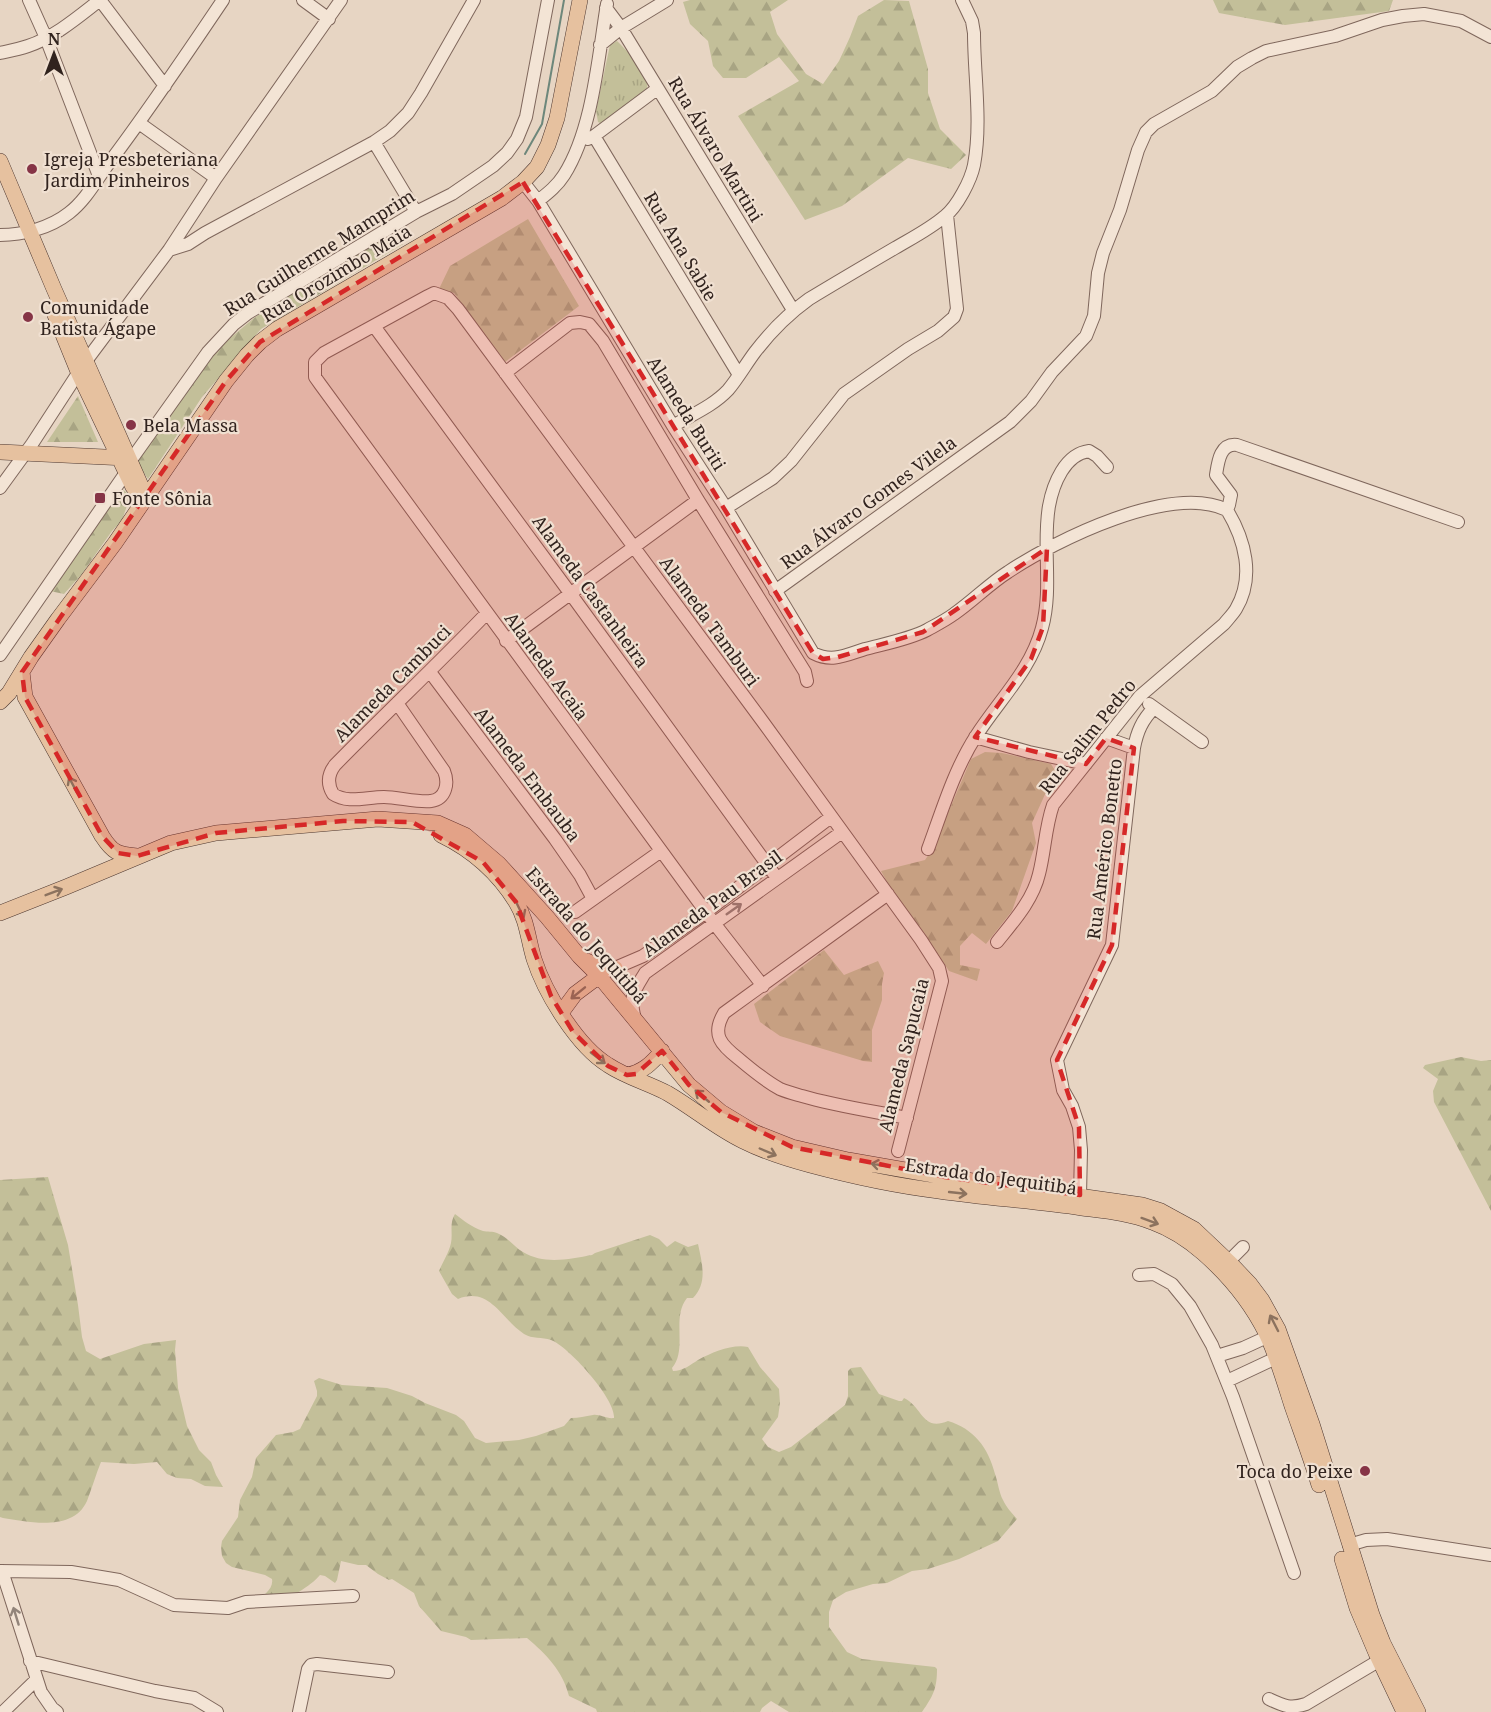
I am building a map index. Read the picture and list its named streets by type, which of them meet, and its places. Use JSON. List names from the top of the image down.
{
  "streets": {
    "main road": ["Rua Orozimbo Maia", "Estrada do Jequitibá"],
    "street": [
      "Rua Álvaro Martini",
      "Rua Ana Sabie",
      "Rua Guilherme Mamprim",
      "Alameda Buriti",
      "Rua Álvaro Gomes Vilela",
      "Alameda Castanheira",
      "Alameda Tamburi",
      "Alameda Acaia",
      "Alameda Cambuci",
      "Rua Salim Pedro",
      "Alameda Embauba",
      "Rua Américo Bonetto",
      "Alameda Pau Brasil",
      "Alameda Sapucaia"
    ]
  },
  "crossings": [
    ["Rua Orozimbo Maia", "Alameda Buriti"],
    ["Alameda Buriti", "Rua Álvaro Gomes Vilela"],
    ["Alameda Castanheira", "Alameda Tamburi"],
    ["Alameda Castanheira", "Alameda Acaia"],
    ["Alameda Castanheira", "Alameda Pau Brasil"],
    ["Alameda Tamburi", "Alameda Acaia"],
    ["Alameda Tamburi", "Alameda Pau Brasil"],
    ["Alameda Tamburi", "Alameda Sapucaia"],
    ["Alameda Acaia", "Alameda Cambuci"],
    ["Alameda Acaia", "Alameda Pau Brasil"],
    ["Alameda Cambuci", "Alameda Embauba"],
    ["Rua Américo Bonetto", "Estrada do Jequitibá"],
    ["Alameda Pau Brasil", "Estrada do Jequitibá"]
  ],
  "places": {
    "other": [
      "Igreja Presbeteriana Jardim Pinheiros",
      "Comunidade Batista Ágape",
      "Bela Massa",
      "Toca do Peixe"
    ],
    "transit": ["Fonte Sônia"]
  },
  "north": "top"
}
